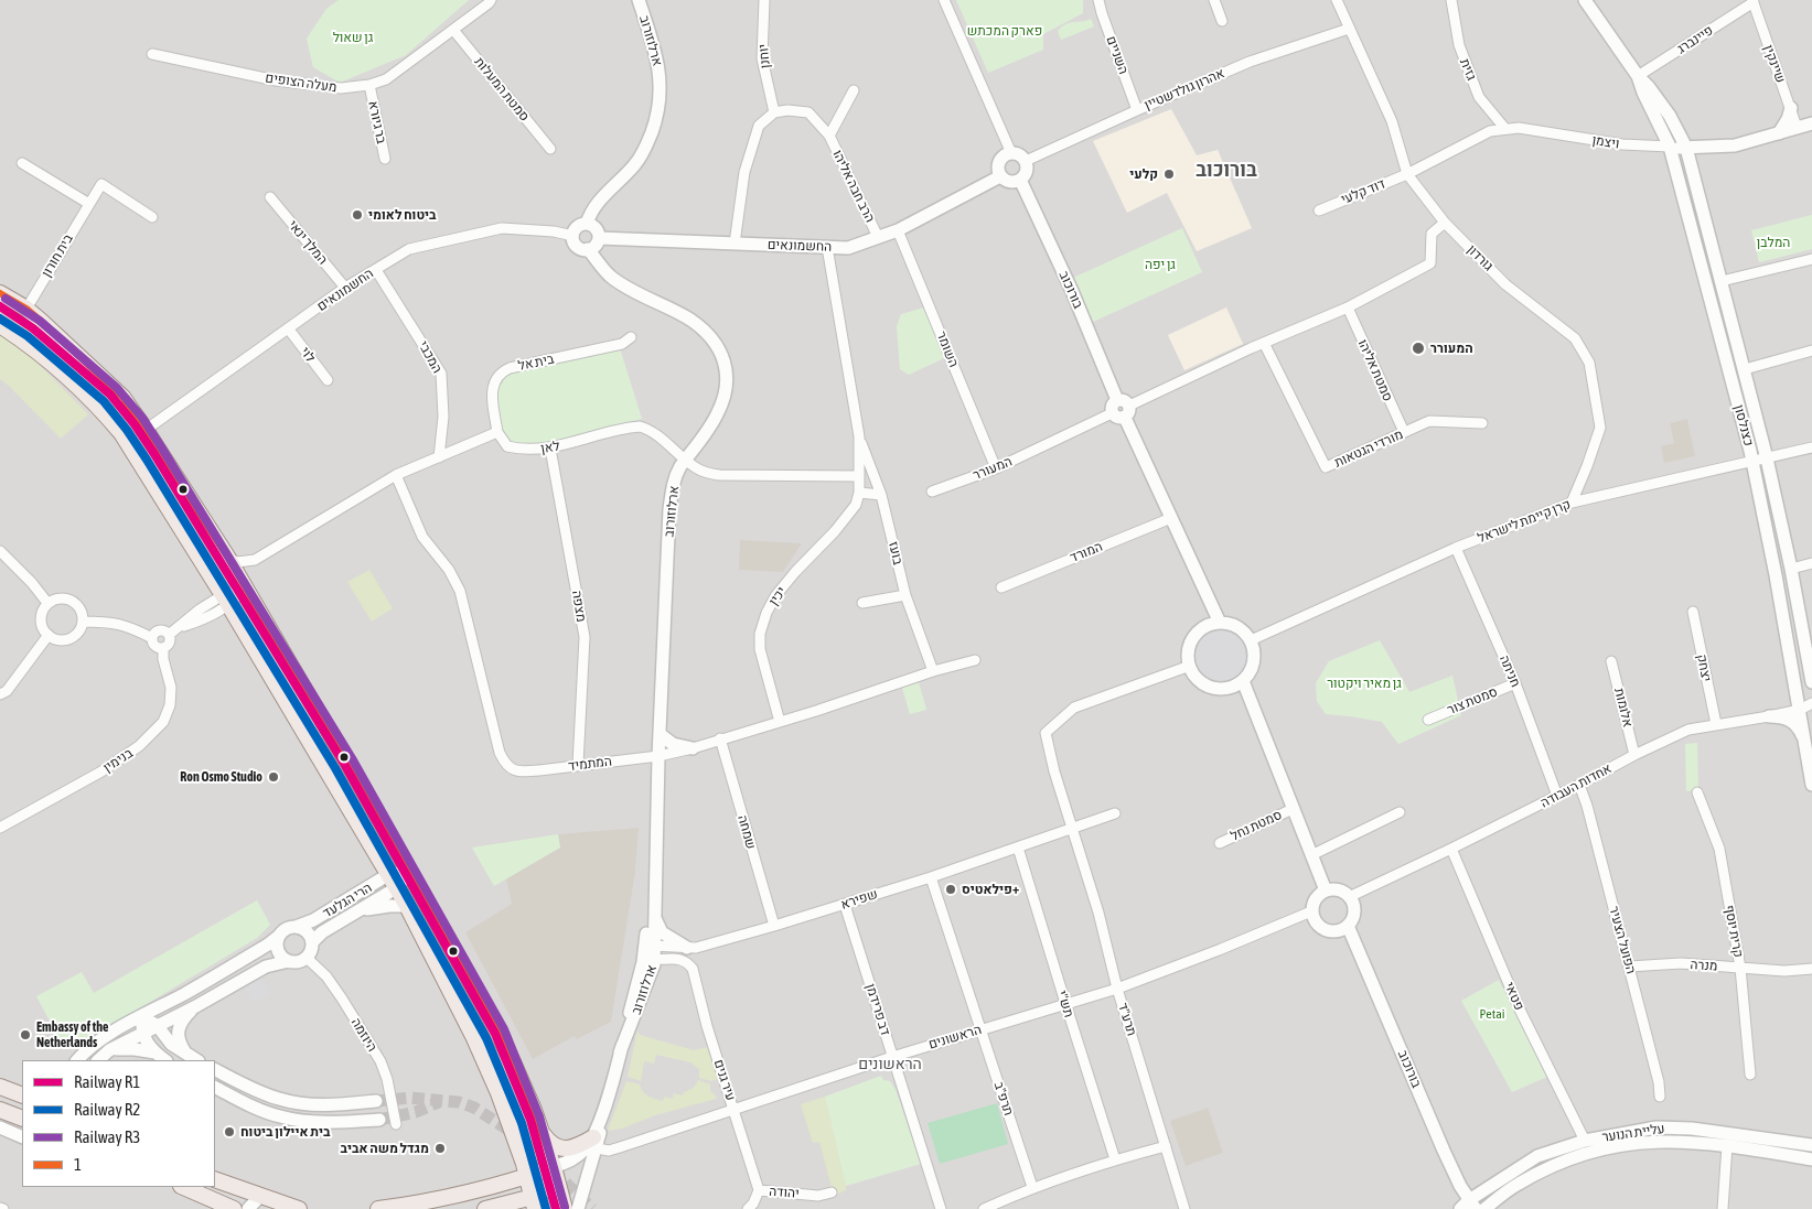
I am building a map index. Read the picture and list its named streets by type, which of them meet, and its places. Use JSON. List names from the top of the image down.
{
  "streets": {
    "street": [
      "פיינברג",
      "ארלוזורוב",
      "השניים",
      "יוחנן",
      "שיינקין",
      "גזית",
      "מעלה הצופים",
      "סמטת המעלות",
      "אהרון גולדשטיין",
      "בר גיורא",
      "ויצמן",
      "הרב חבה אליהו",
      "דוד קלעי",
      "המלך ינאי",
      "החשמונאים",
      "בית חורון",
      "גורדון",
      "בורוכוב",
      "השומר",
      "לוי",
      "המכבי",
      "בית אל",
      "סמטת אליהו",
      "כצנלסון",
      "לאן",
      "מורדי הגטאות",
      "המעורר",
      "קרן קיימת לישראל",
      "המורד",
      "בועז",
      "יכין",
      "מצפה",
      "יצחק",
      "חניתה",
      "סמטת צור",
      "אלומות",
      "בנימין",
      "המתמיד",
      "אחדות העבודה",
      "סמטת נחל",
      "שמחה",
      "שפירא",
      "הרי הגלעד",
      "קרית יוסף",
      "הפועל הצעיר",
      "מנרה",
      "פטאי",
      "תש\"י",
      "דב פרידמן",
      "תרע\"ד",
      "היוזמה",
      "הראשונים",
      "עיר גנים",
      "תרפ\"ב",
      "עליית הנוער",
      "יהודה"
    ]
  },
  "crossings": [
    ["פיינברג", "שיינקין"],
    ["פיינברג", "כצנלסון"],
    ["ארלוזורוב", "החשמונאים"],
    ["ארלוזורוב", "לאן"],
    ["ארלוזורוב", "המתמיד"],
    ["ארלוזורוב", "שפירא"],
    ["ארלוזורוב", "הראשונים"],
    ["השניים", "אהרון גולדשטיין"],
    ["יוחנן", "הרב חבה אליהו"],
    ["שיינקין", "ויצמן"],
    ["גזית", "ויצמן"],
    ["מעלה הצופים", "סמטת המעלות"],
    ["מעלה הצופים", "בר גיורא"],
    ["אהרון גולדשטיין", "גורדון"],
    ["אהרון גולדשטיין", "בורוכוב"],
    ["ויצמן", "דוד קלעי"],
    ["ויצמן", "גורדון"],
    ["ויצמן", "כצנלסון"],
    ["הרב חבה אליהו", "החשמונאים"],
    ["דוד קלעי", "גורדון"],
    ["המלך ינאי", "החשמונאים"],
    ["החשמונאים", "השומר"],
    ["החשמונאים", "לוי"],
    ["החשמונאים", "המכבי"],
    ["החשמונאים", "בועז"],
    ["גורדון", "קרן קיימת לישראל"],
    ["בורוכוב", "קרן קיימת לישראל"],
    ["בורוכוב", "המורד"],
    ["בורוכוב", "אחדות העבודה"],
    ["בורוכוב", "הראשונים"],
    ["בורוכוב", "עליית הנוער"],
    ["השומר", "המעורר"],
    ["בית אל", "לאן"],
    ["סמטת אליהו", "מורדי הגטאות"],
    ["כצנלסון", "קרן קיימת לישראל"],
    ["כצנלסון", "אחדות העבודה"],
    ["לאן", "בועז"],
    ["לאן", "מצפה"],
    ["קרן קיימת לישראל", "חניתה"],
    ["בועז", "המתמיד"],
    ["יכין", "המתמיד"],
    ["מצפה", "המתמיד"],
    ["יצחק", "אחדות העבודה"],
    ["חניתה", "סמטת צור"],
    ["חניתה", "אחדות העבודה"],
    ["אלומות", "אחדות העבודה"],
    ["המתמיד", "שמחה"],
    ["אחדות העבודה", "הפועל הצעיר"],
    ["אחדות העבודה", "פטאי"],
    ["אחדות העבודה", "הראשונים"],
    ["שמחה", "שפירא"],
    ["שפירא", "תש\"י"],
    ["שפירא", "דב פרידמן"],
    ["שפירא", "תרע\"ד"],
    ["שפירא", "עיר גנים"],
    ["שפירא", "תרפ\"ב"],
    ["הרי הגלעד", "היוזמה"],
    ["קרית יוסף", "מנרה"],
    ["הפועל הצעיר", "מנרה"],
    ["פטאי", "עליית הנוער"],
    ["תש\"י", "הראשונים"],
    ["דב פרידמן", "הראשונים"],
    ["תרע\"ד", "הראשונים"],
    ["הראשונים", "עיר גנים"],
    ["הראשונים", "תרפ\"ב"],
    ["עיר גנים", "יהודה"]
  ],
  "districts": ["בורוכוב", "הראשונים"],
  "parks": [
    "פארק המכתש",
    "גן שאול",
    "המלבן",
    "גן יפה",
    "גן מאיר ויקטור",
    "Petai"
  ],
  "places": [
    "קלעי",
    "ביטוח לאומי",
    "המעורר",
    "Ron Osmo Studio",
    "פילאטיס+",
    "Embassy of the Netherlands",
    "בית איילון ביטוח",
    "מגדל משה אביב"
  ],
  "lines": [
    "transit line 1",
    "rail line R3",
    "rail line R1",
    "rail line R2"
  ],
  "legend": [
    "Railway R1",
    "Railway R2",
    "Railway R3",
    "1"
  ]
}
